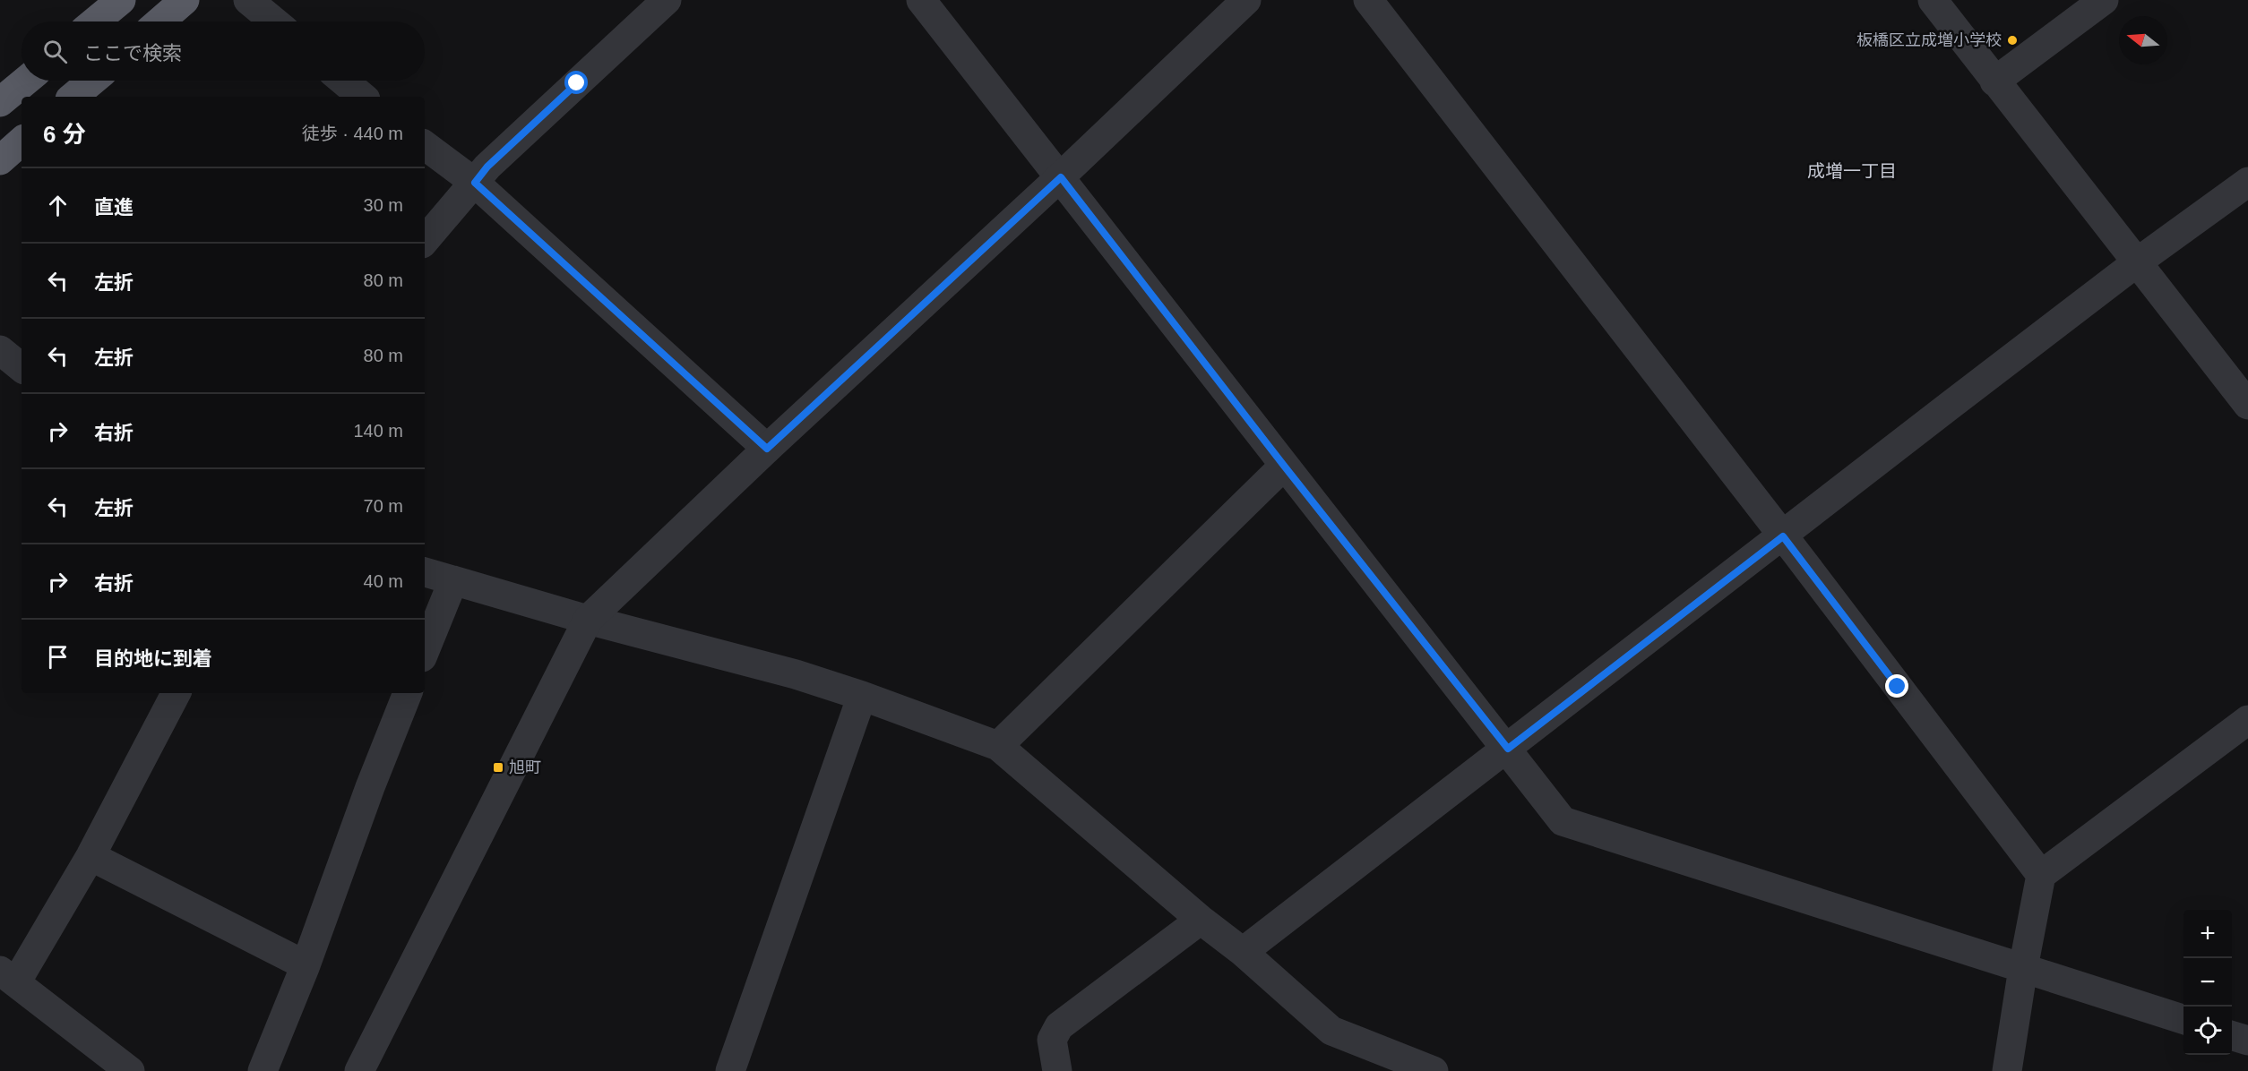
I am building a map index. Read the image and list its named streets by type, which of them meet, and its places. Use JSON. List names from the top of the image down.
{
  "districts": ["成増一丁目"],
  "places": {
    "other": ["板橋区立成増小学校"],
    "transit": ["旭町"]
  },
  "north": "left",
  "page": {
    "search": "ここで検索",
    "heading": ["6 分", "徒歩 · 440 m"],
    "list": [
      ["直進", "30 m"],
      ["左折", "80 m"],
      ["左折", "80 m"],
      ["右折", "140 m"],
      ["左折", "70 m"],
      ["右折", "40 m"],
      "目的地に到着"
    ],
    "map_buttons": ["+", "−"]
  }
}
